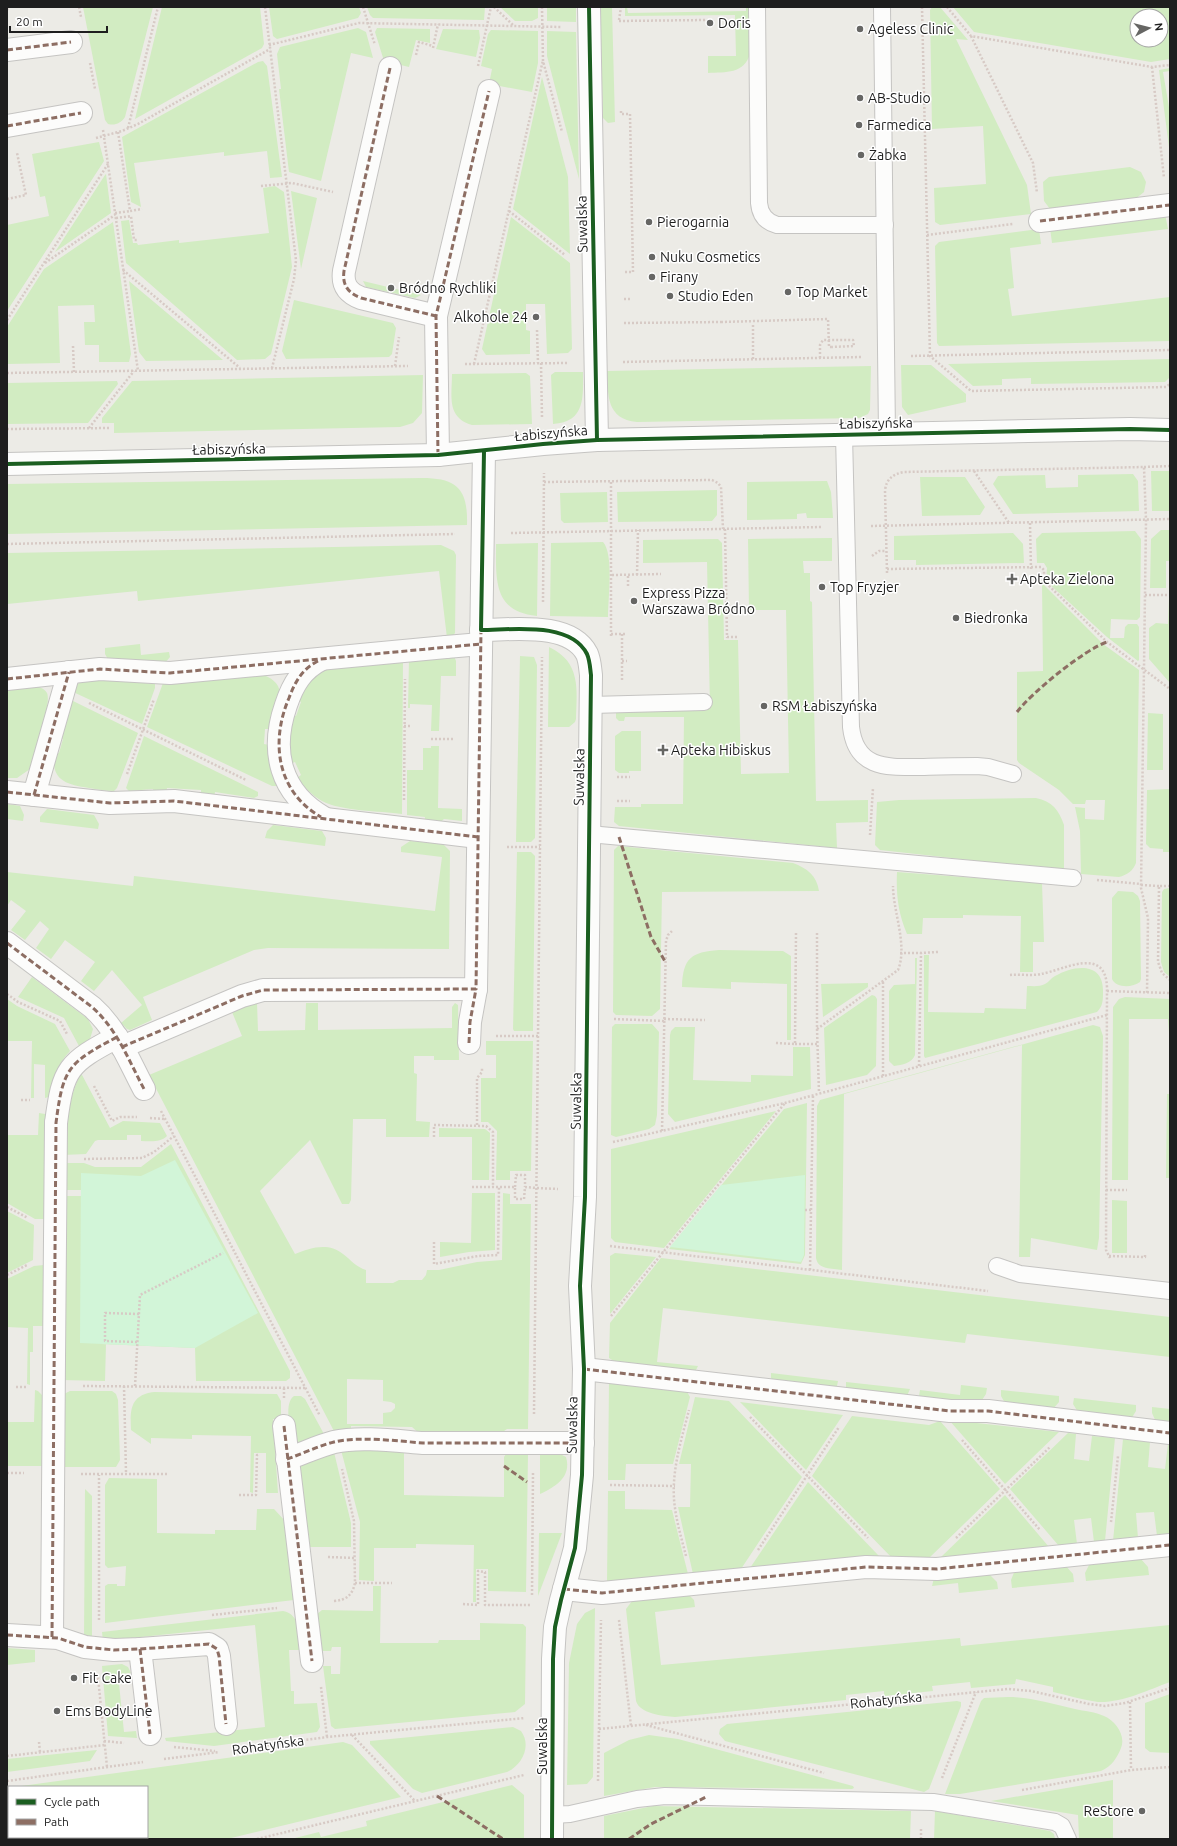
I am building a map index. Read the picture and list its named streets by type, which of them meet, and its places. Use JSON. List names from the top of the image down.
{
  "streets": {
    "street": ["Suwalska", "Łabiszyńska"],
    "path": ["Rohatyńska"]
  },
  "crossings": [
    ["Suwalska", "Łabiszyńska"]
  ],
  "places": {
    "other": [
      "Doris",
      "Ageless Clinic",
      "AB-Studio",
      "Farmedica",
      "Żabka",
      "Pierogarnia",
      "Nuku Cosmetics",
      "Firany",
      "Bródno Rychliki",
      "Top Market",
      "Studio Eden",
      "Alkohole 24",
      "Top Fryzjer",
      "Express Pizza Warszawa Bródno",
      "Biedronka",
      "RSM Łabiszyńska",
      "Fit Cake",
      "Ems BodyLine",
      "ReStore"
    ],
    "health": ["Apteka Zielona", "Apteka Hibiskus"]
  },
  "legend": ["Cycle path", "Path"],
  "scale_bar": "20 m",
  "north": "right"
}
